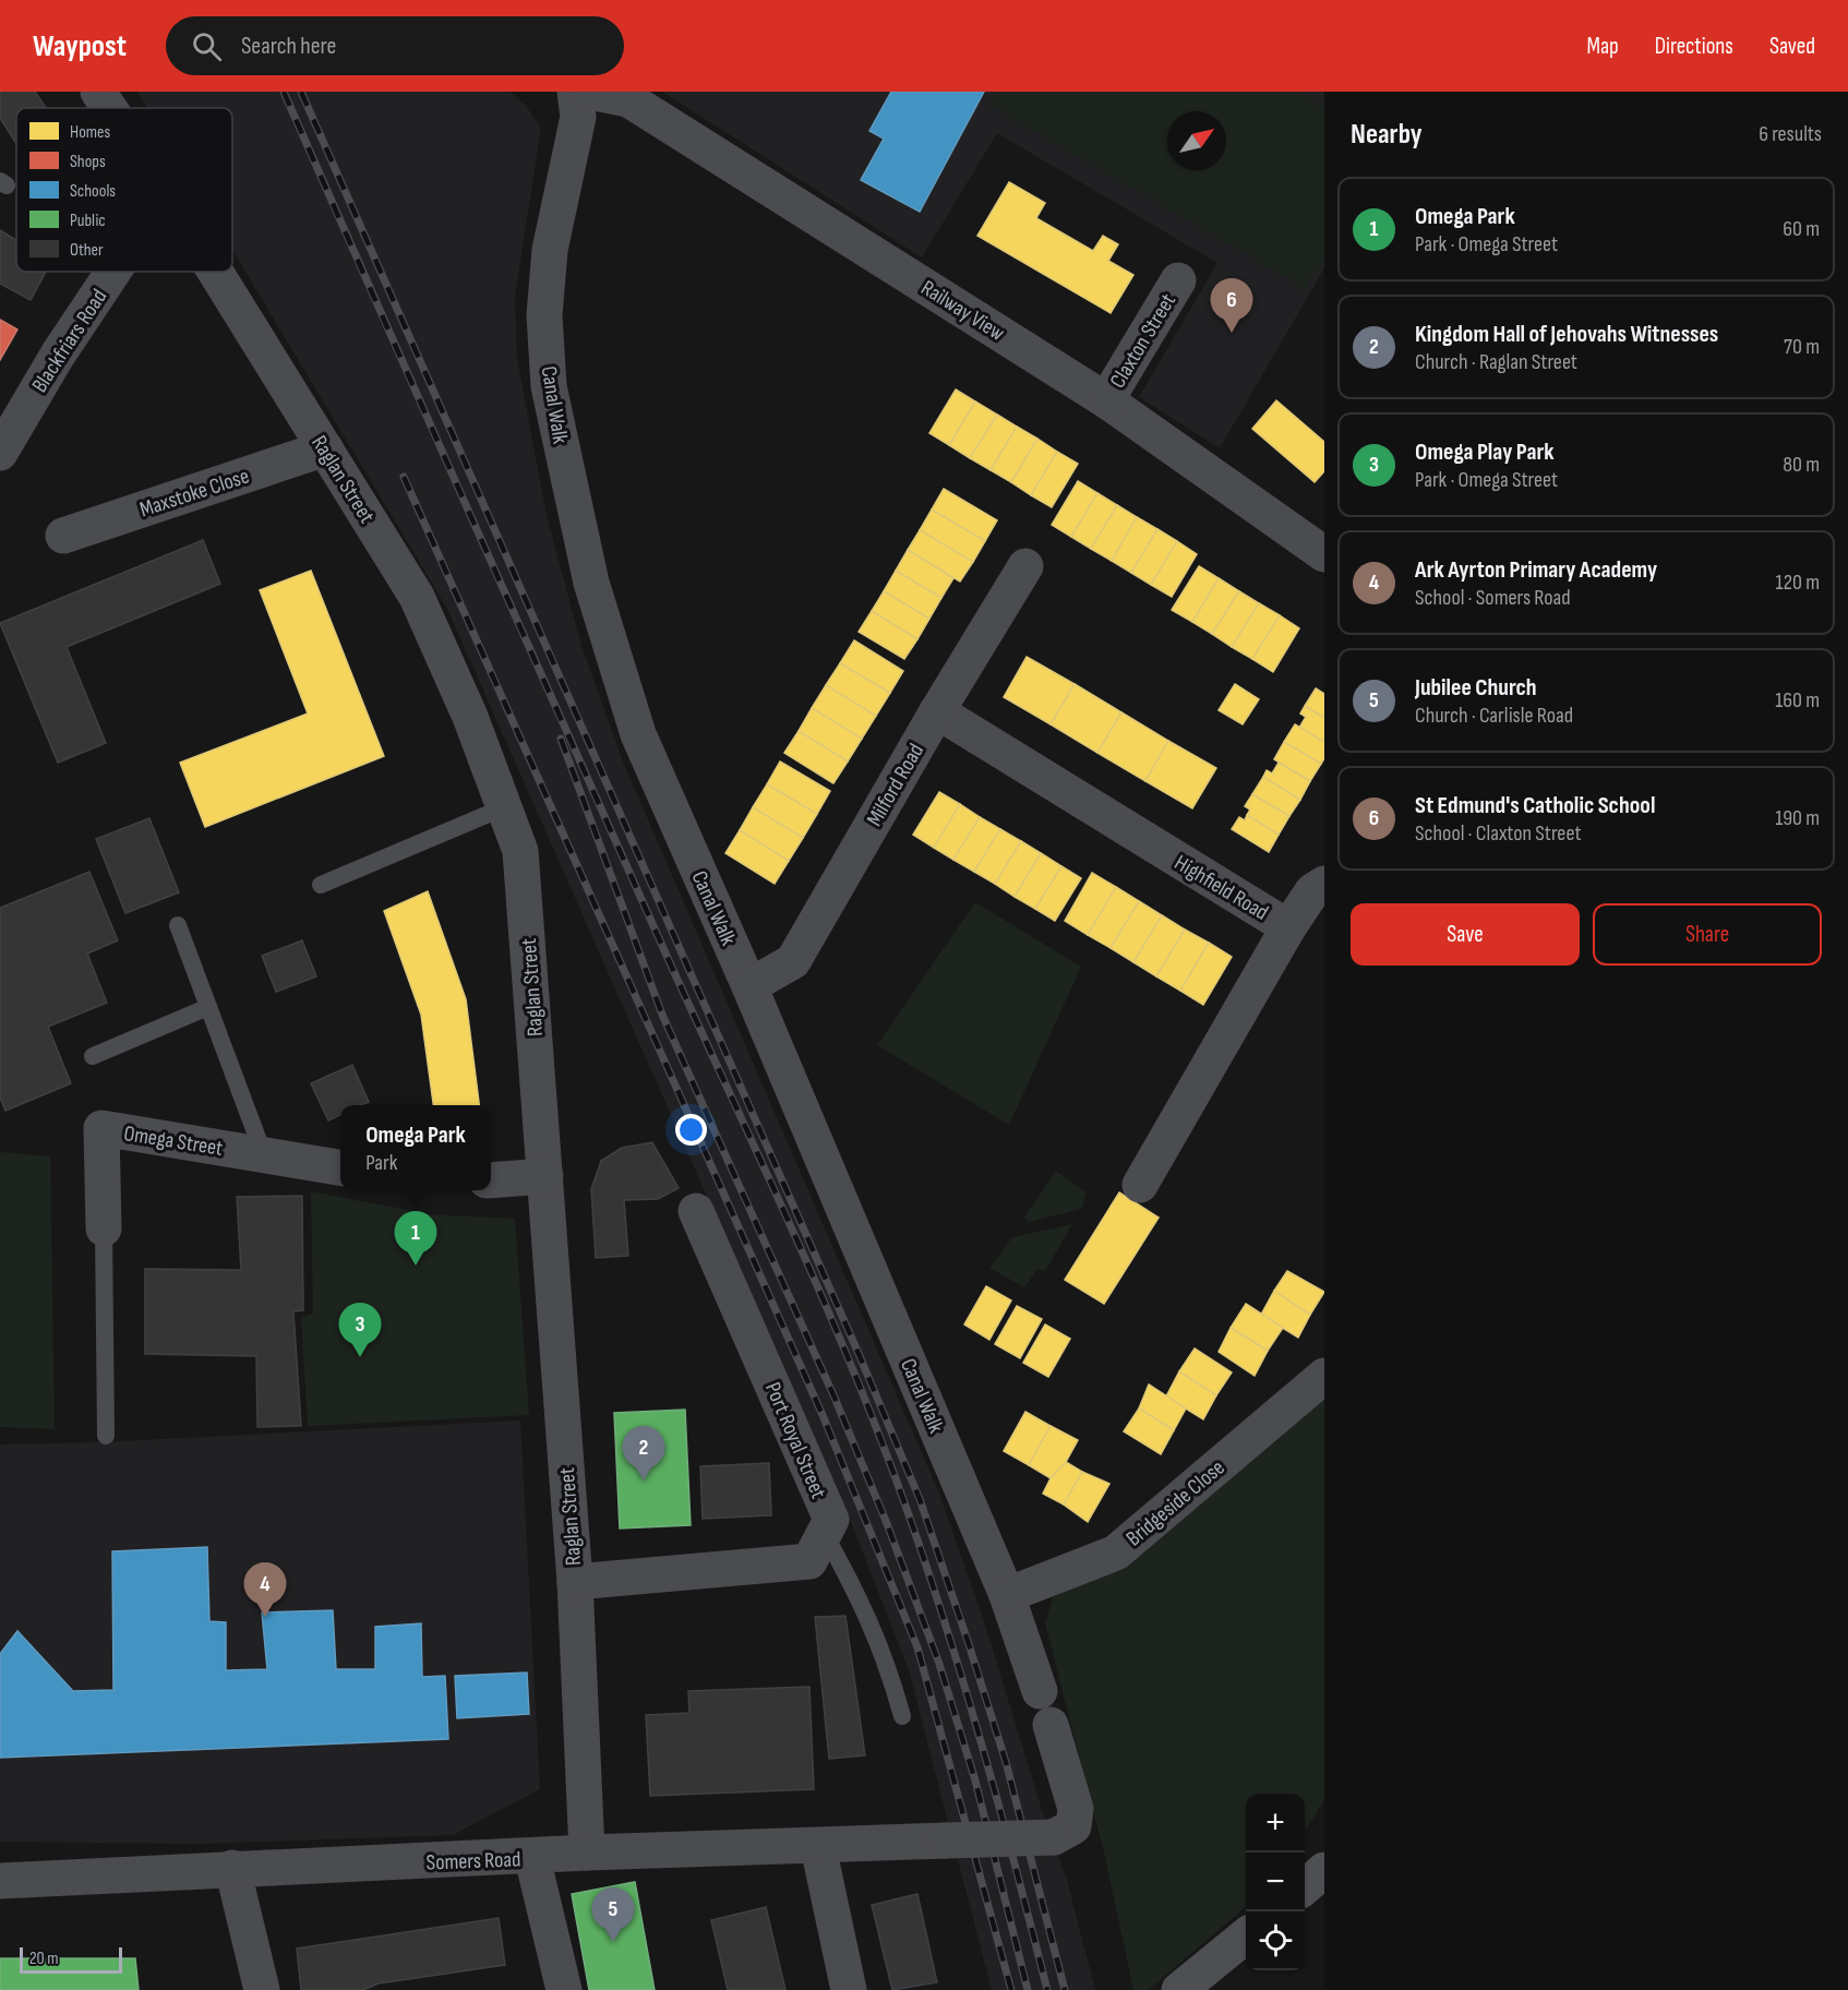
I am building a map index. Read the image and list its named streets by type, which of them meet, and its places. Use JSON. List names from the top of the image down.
{
  "streets": {
    "street": [
      "Railway View",
      "Blackfriars Road",
      "Claxton Street",
      "Canal Walk",
      "Raglan Street",
      "Maxstoke Close",
      "Milford Road",
      "Highfield Road",
      "Omega Street",
      "Port Royal Street",
      "Bridgeside Close",
      "Somers Road"
    ]
  },
  "crossings": [
    ["Railway View", "Claxton Street"],
    ["Canal Walk", "Milford Road"],
    ["Canal Walk", "Bridgeside Close"],
    ["Raglan Street", "Maxstoke Close"],
    ["Raglan Street", "Port Royal Street"],
    ["Raglan Street", "Somers Road"],
    ["Milford Road", "Highfield Road"]
  ],
  "legend": [
    "Homes",
    "Shops",
    "Schools",
    "Public",
    "Other"
  ],
  "scale_bar": "20 m",
  "north": "top right",
  "page": {
    "header": "Waypost",
    "search": "Search here",
    "nav": ["Map", "Directions", "Saved"],
    "heading": ["Nearby", "6 results"],
    "list": [
      {
        "mark": "1",
        "name": "Omega Park",
        "note": "Park · Omega Street",
        "value": "60 m"
      },
      {
        "mark": "2",
        "name": "Kingdom Hall of Jehovahs Witnesses",
        "note": "Church · Raglan Street",
        "value": "70 m"
      },
      {
        "mark": "3",
        "name": "Omega Play Park",
        "note": "Park · Omega Street",
        "value": "80 m"
      },
      {
        "mark": "4",
        "name": "Ark Ayrton Primary Academy",
        "note": "School · Somers Road",
        "value": "120 m"
      },
      {
        "mark": "5",
        "name": "Jubilee Church",
        "note": "Church · Carlisle Road",
        "value": "160 m"
      },
      {
        "mark": "6",
        "name": "St Edmund's Catholic School",
        "note": "School · Claxton Street",
        "value": "190 m"
      }
    ],
    "pins": [
      "6",
      "1",
      "3",
      "2",
      "4",
      "5"
    ],
    "buttons": ["Save", "Share"],
    "popup": ["Omega Park", "Park"],
    "map_buttons": ["+", "−"],
    "scale": "20 m"
  }
}
